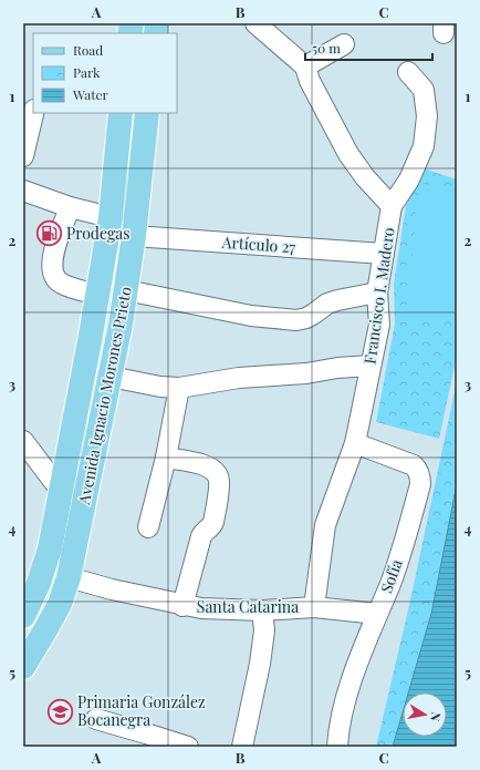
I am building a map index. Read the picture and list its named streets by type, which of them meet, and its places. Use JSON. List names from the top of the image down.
{
  "streets": {
    "main road": ["Avenida Ignacio Morones Prieto"],
    "street": [
      "Artículo 27",
      "Francisco I. Madero",
      "Sofía",
      "Santa Catarina"
    ]
  },
  "crossings": [
    ["Artículo 27", "Francisco I. Madero"],
    ["Artículo 27", "Avenida Ignacio Morones Prieto"],
    ["Francisco I. Madero", "Sofía"],
    ["Francisco I. Madero", "Santa Catarina"],
    ["Avenida Ignacio Morones Prieto", "Santa Catarina"],
    ["Sofía", "Santa Catarina"]
  ],
  "places": {
    "fuel station": ["Prodegas"],
    "school or university": ["Primaria González Bocanegra"]
  },
  "legend": ["Road", "Park", "Water"],
  "scale_bar": "50 m",
  "north": "right",
  "grid": {
    "columns": ["A", "B", "C"],
    "rows": [
      "1",
      "2",
      "3",
      "4",
      "5"
    ]
  }
}
